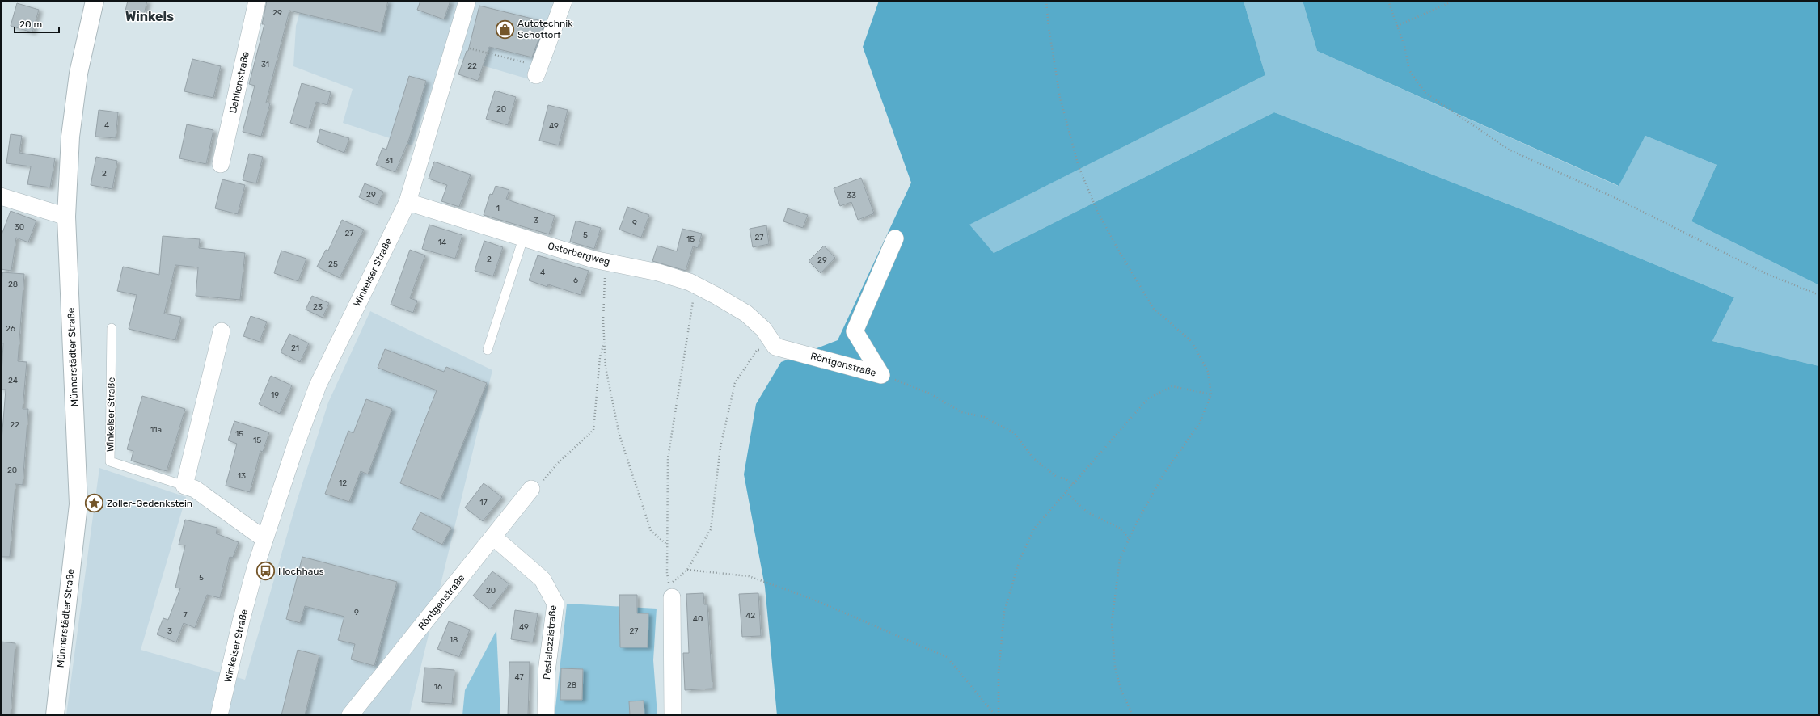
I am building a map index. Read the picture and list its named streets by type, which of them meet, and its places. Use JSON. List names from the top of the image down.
{
  "streets": {
    "main road": ["Münnerstädter Straße"],
    "street": [
      "Dahlienstraße",
      "Osterbergweg",
      "Winkelser Straße",
      "Röntgenstraße",
      "Pestalozzistraße"
    ]
  },
  "crossings": [
    ["Osterbergweg", "Winkelser Straße"],
    ["Osterbergweg", "Röntgenstraße"],
    ["Röntgenstraße", "Pestalozzistraße"]
  ],
  "districts": ["Winkels"],
  "places": {
    "shop": ["Autotechnik Schottorf"],
    "place": ["Zoller-Gedenkstein"],
    "bus stop": ["Hochhaus"]
  },
  "house_numbers": [
    "29",
    "31",
    "22",
    "20",
    "4",
    "49",
    "31",
    "2",
    "29",
    "33",
    "1",
    "3",
    "9",
    "30",
    "27",
    "5",
    "27",
    "15",
    "14",
    "2",
    "29",
    "25",
    "4",
    "6",
    "28",
    "23",
    "26",
    "21",
    "24",
    "19",
    "22",
    "11a",
    "15",
    "15",
    "20",
    "13",
    "12",
    "17",
    "5",
    "20",
    "9",
    "7",
    "42",
    "40",
    "49",
    "3",
    "27",
    "18",
    "47",
    "28",
    "16"
  ],
  "scale_bar": "20 m"
}
